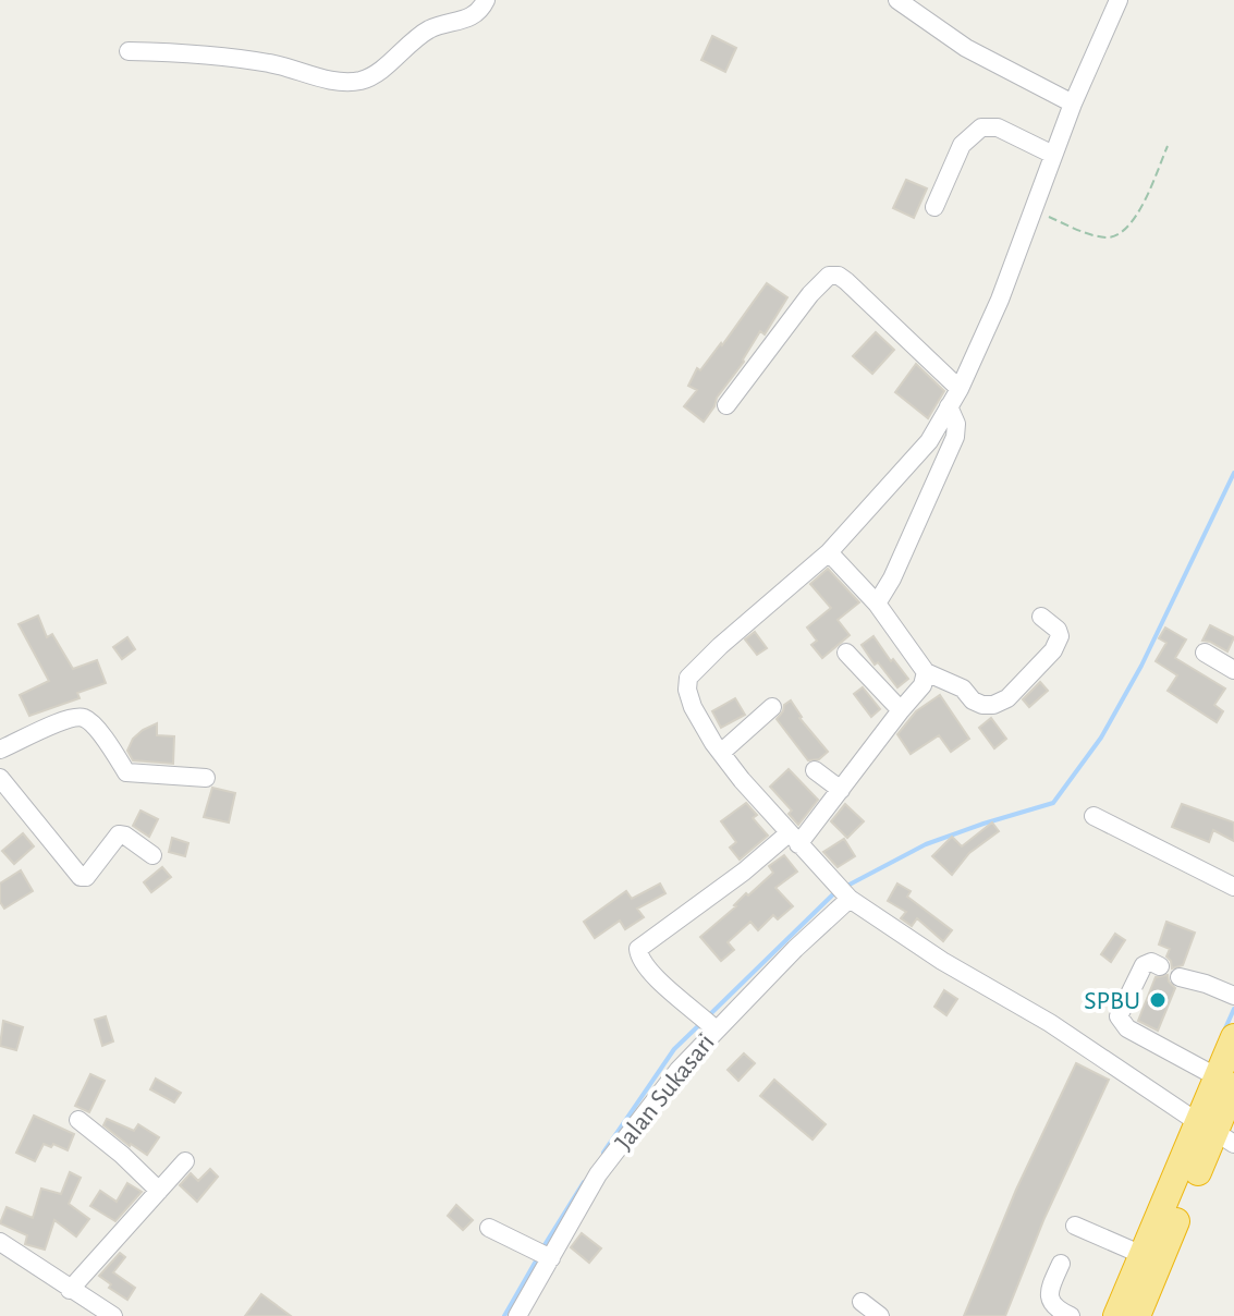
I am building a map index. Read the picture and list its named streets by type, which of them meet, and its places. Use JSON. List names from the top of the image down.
{
  "streets": {
    "street": ["Jalan Sukasari"]
  },
  "places": ["SPBU"]
}
